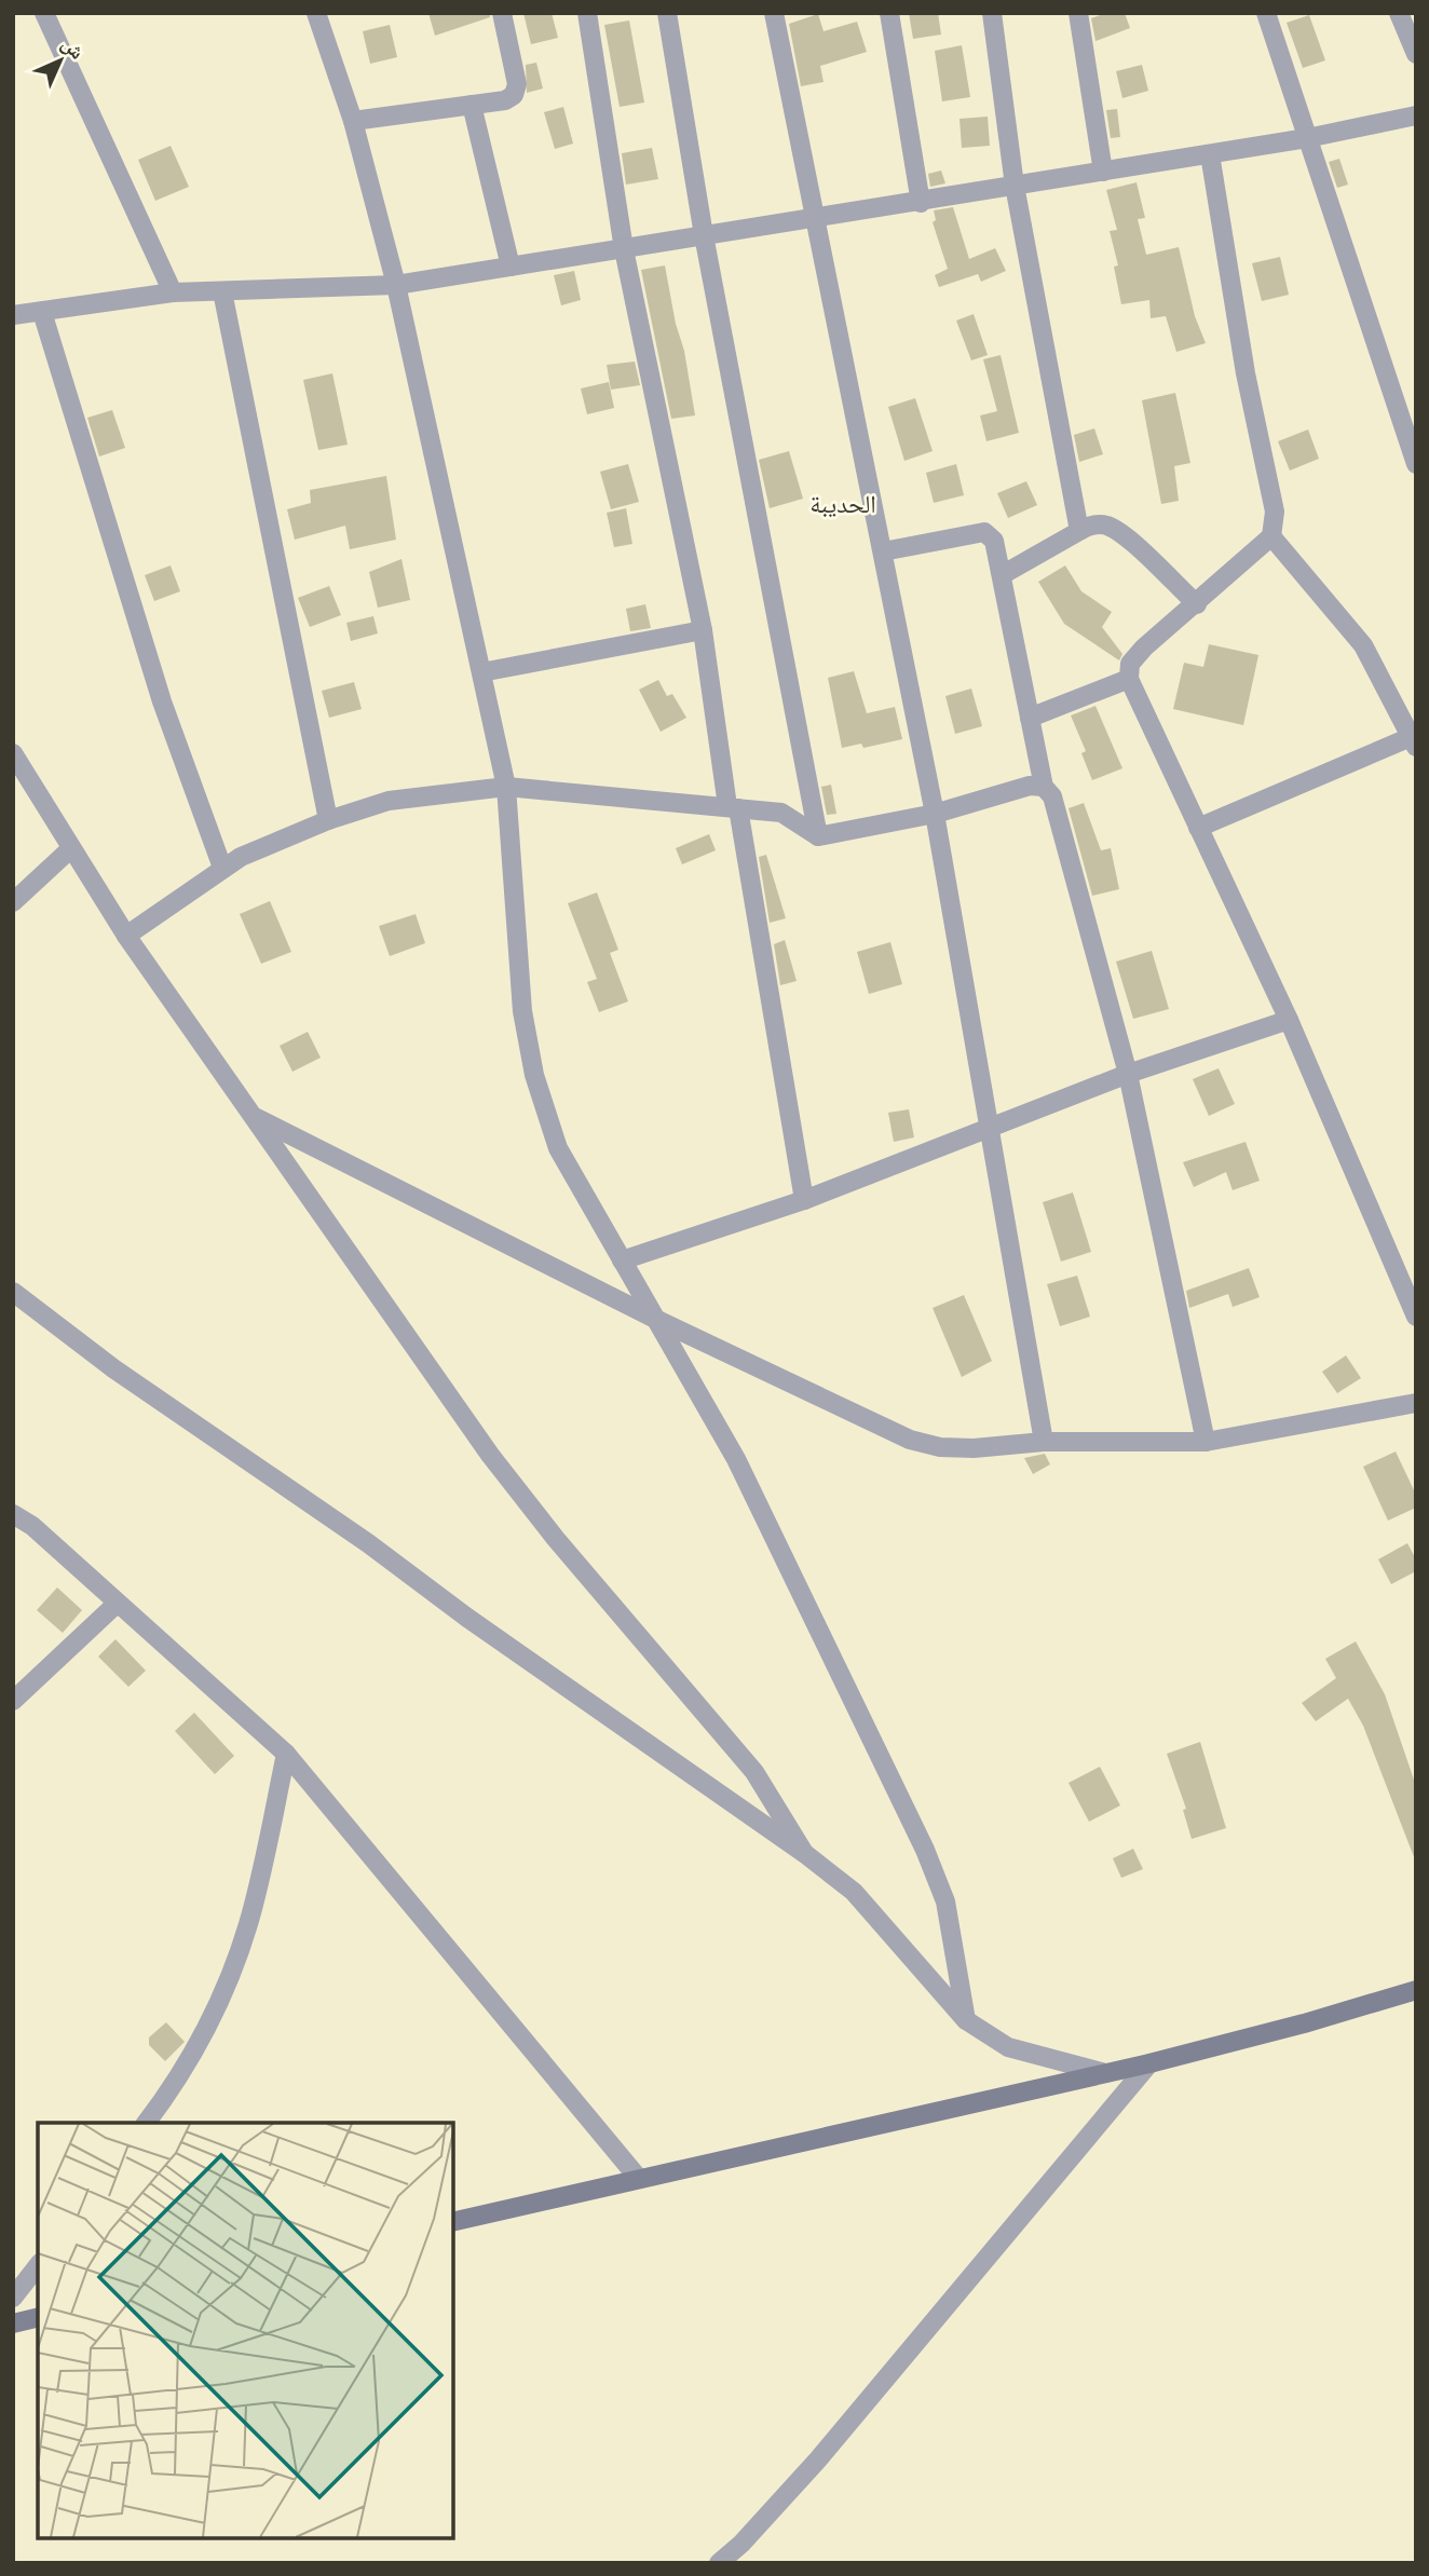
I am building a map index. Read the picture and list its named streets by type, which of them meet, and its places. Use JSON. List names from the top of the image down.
{
  "districts": ["الحديبة"],
  "north": "top right"
}
